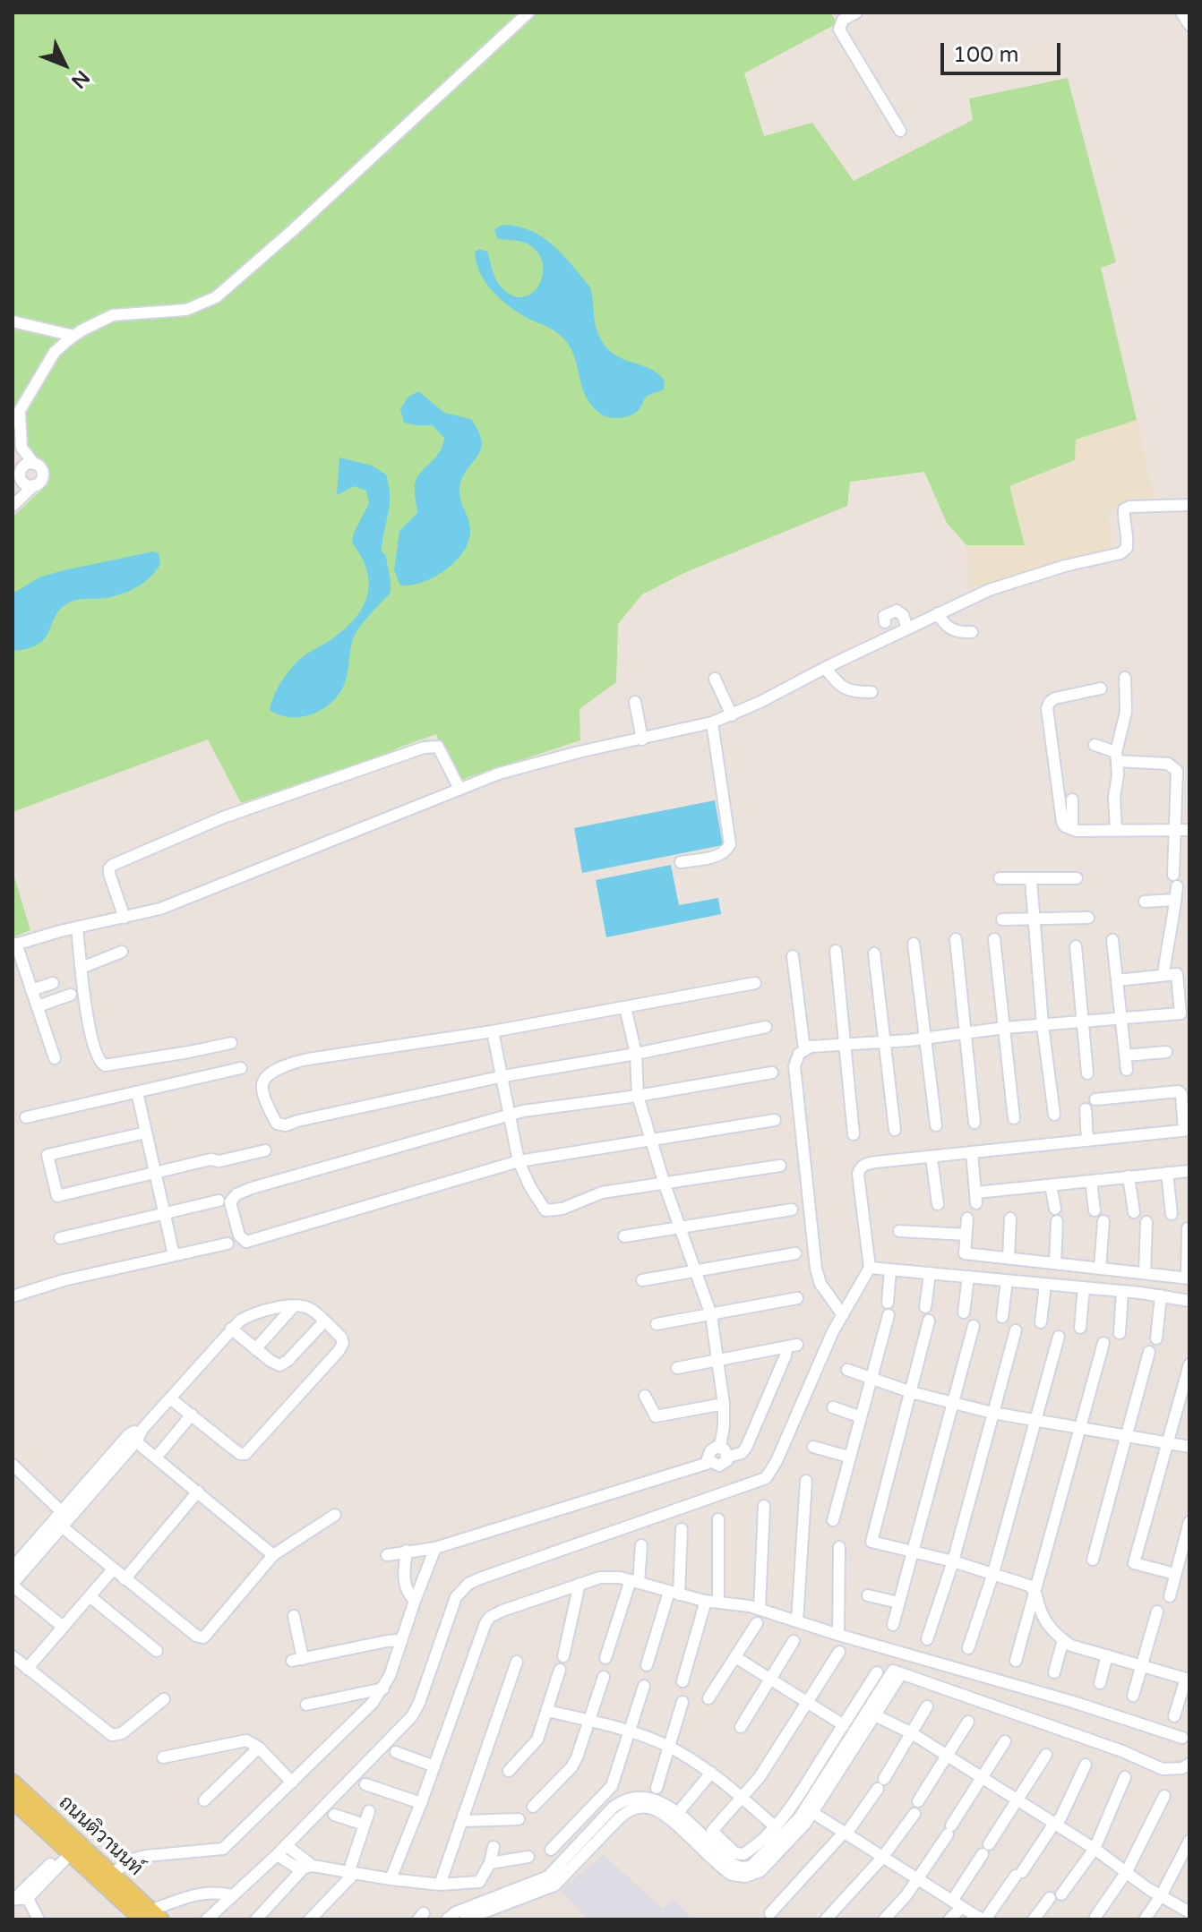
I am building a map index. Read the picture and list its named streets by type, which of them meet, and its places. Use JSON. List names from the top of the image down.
{
  "streets": {
    "main road": ["ถนนติวานนท์"]
  },
  "scale_bar": "100 m",
  "north": "bottom right"
}
